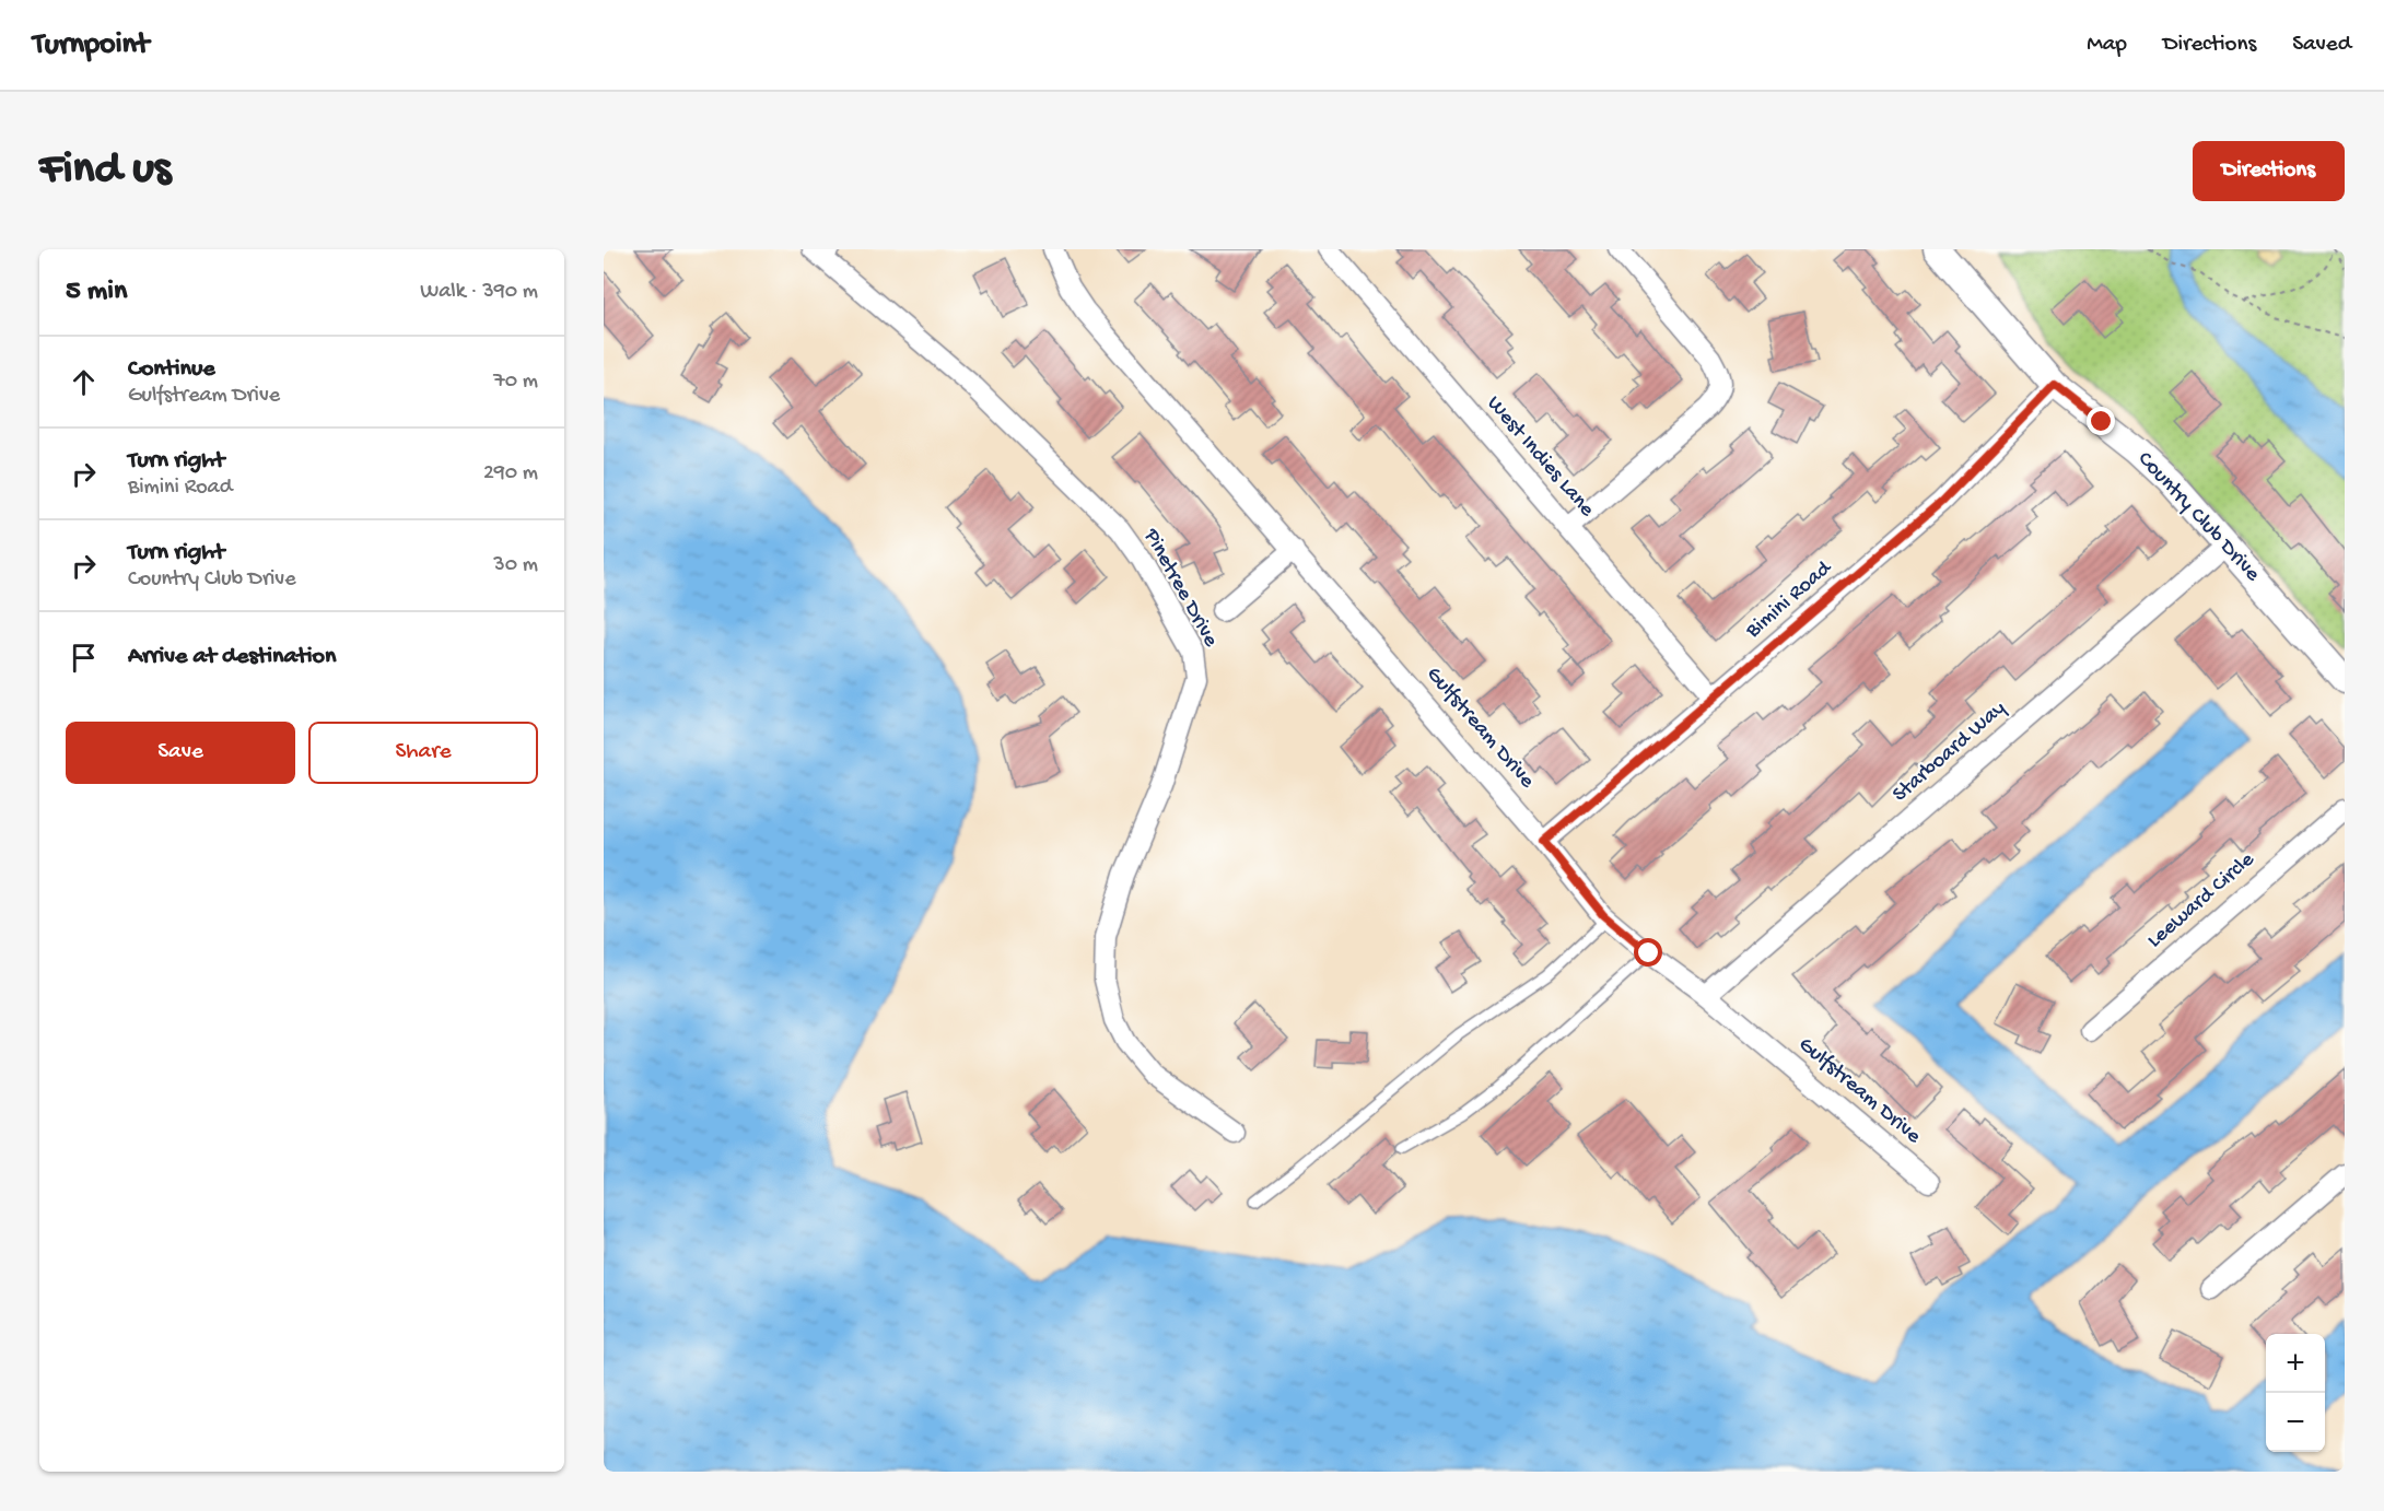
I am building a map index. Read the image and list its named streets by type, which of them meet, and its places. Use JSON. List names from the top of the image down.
{
  "streets": {
    "street": [
      "West Indies Lane",
      "Country Club Drive",
      "Pinetree Drive",
      "Bimini Road",
      "Gulfstream Drive",
      "Starboard Way",
      "Leeward Circle"
    ]
  },
  "crossings": [
    ["West Indies Lane", "Bimini Road"],
    ["Country Club Drive", "Bimini Road"],
    ["Country Club Drive", "Starboard Way"],
    ["Bimini Road", "Gulfstream Drive"],
    ["Gulfstream Drive", "Starboard Way"]
  ],
  "page": {
    "header": "Turnpoint",
    "nav": ["Map", "Directions", "Saved"],
    "buttons": [
      "Directions",
      ["Save", "Share"]
    ],
    "title": "Find us",
    "heading": ["5 min", "Walk · 390 m"],
    "list": [
      ["Continue", "Gulfstream Drive", "70 m"],
      ["Turn right", "Bimini Road", "290 m"],
      ["Turn right", "Country Club Drive", "30 m"],
      "Arrive at destination"
    ],
    "map_buttons": ["+", "−"]
  }
}
